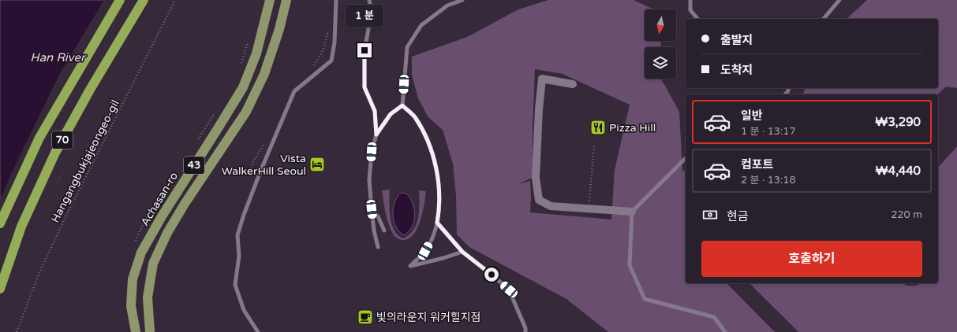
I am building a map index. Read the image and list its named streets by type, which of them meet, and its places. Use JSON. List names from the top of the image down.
{
  "streets": {
    "highway": ["70"],
    "main road": ["43", "Achasan-ro"],
    "path": ["Hangangbukjajeongeo-gil"]
  },
  "water": ["Han River"],
  "places": {
    "restaurant": ["Pizza Hill"],
    "hotel": ["Vista WalkerHill Seoul"],
    "cafe": ["빛의라운지 워커힐지점"]
  },
  "north": "bottom",
  "page": {
    "bubble": "1 분",
    "banner": ["출발지", "도착지"],
    "list": [
      {
        "name": "일반",
        "note": "1 분 · 13:17",
        "value": "₩3,290"
      },
      {
        "name": "컴포트",
        "note": "2 분 · 13:18",
        "value": "₩4,440"
      }
    ],
    "pay": ["현금", "220 m"],
    "buttons": "호출하기"
  }
}
